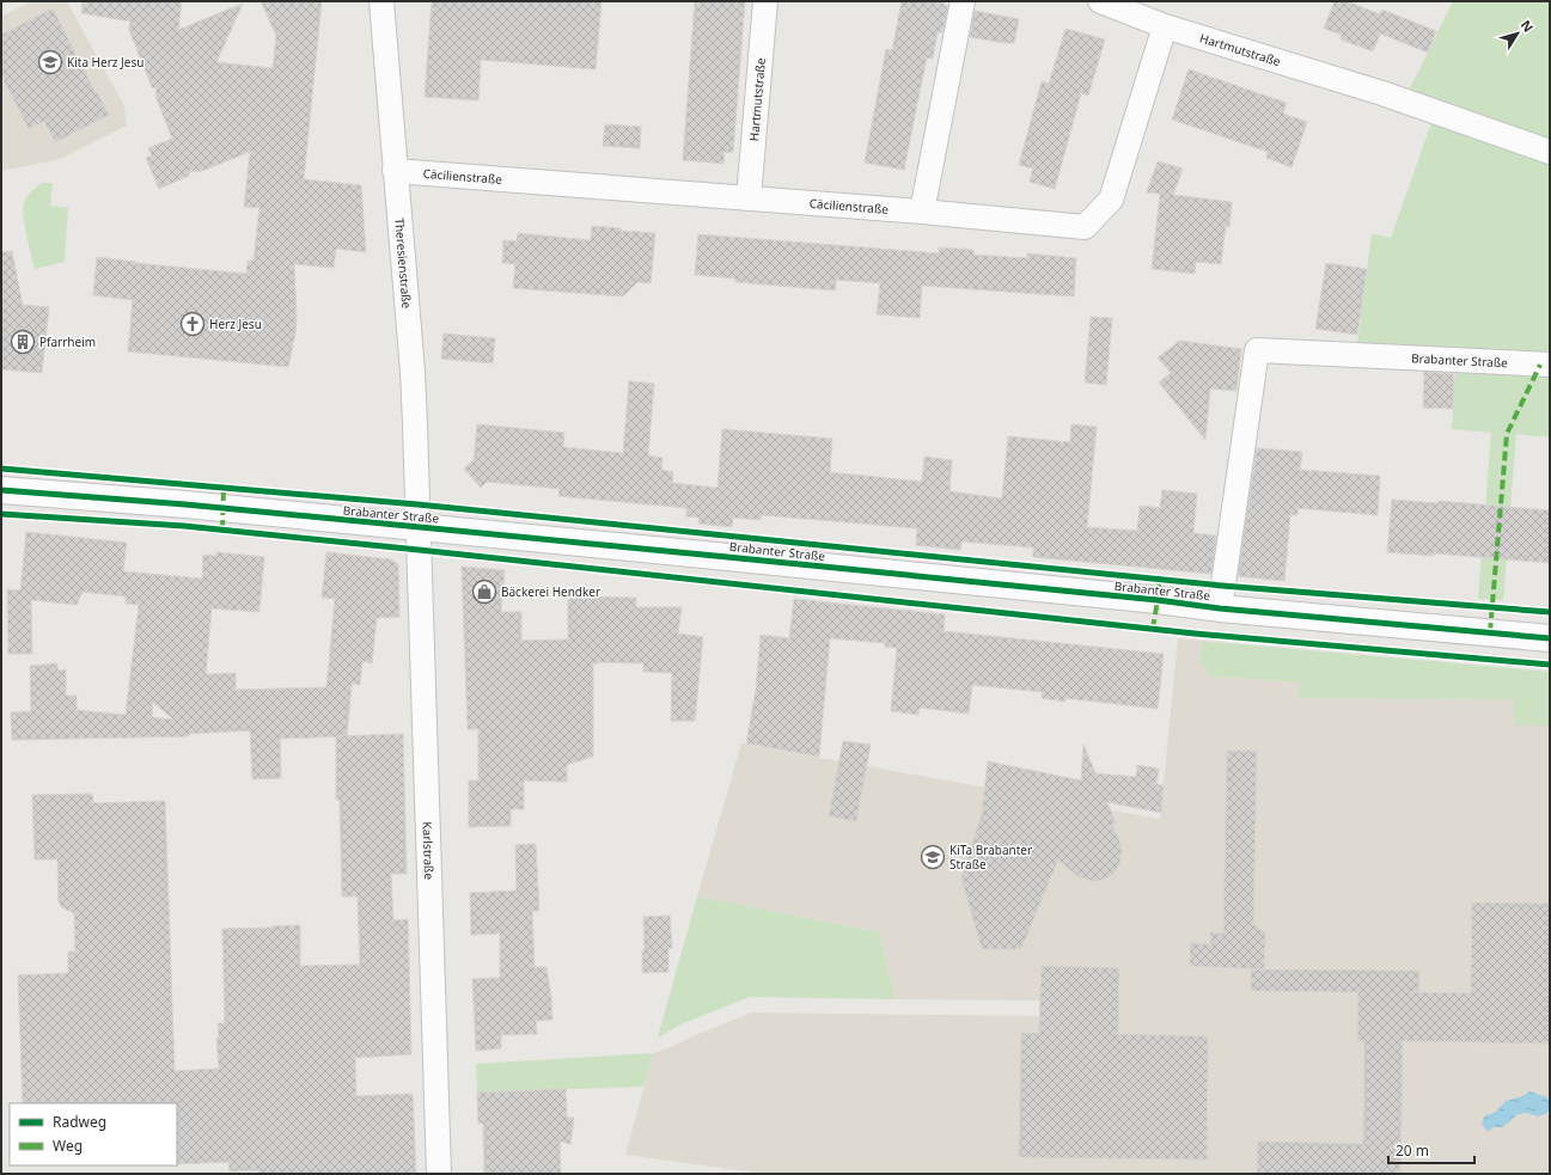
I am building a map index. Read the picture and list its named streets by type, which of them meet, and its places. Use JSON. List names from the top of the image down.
{
  "streets": {
    "main road": ["Brabanter Straße"],
    "street": [
      "Hartmutstraße",
      "Cäcilienstraße",
      "Theresienstraße",
      "Karlstraße"
    ]
  },
  "crossings": [
    ["Hartmutstraße", "Cäcilienstraße"],
    ["Cäcilienstraße", "Theresienstraße"],
    ["Theresienstraße", "Brabanter Straße"],
    ["Theresienstraße", "Karlstraße"],
    ["Brabanter Straße", "Karlstraße"]
  ],
  "places": {
    "school or university": ["Kita Herz Jesu", "KiTa Brabanter Straße"],
    "church": ["Herz Jesu"],
    "building": ["Pfarrheim"],
    "shop": ["Bäckerei Hendker"]
  },
  "legend": ["Radweg", "Weg"],
  "scale_bar": "20 m",
  "north": "top right"
}
